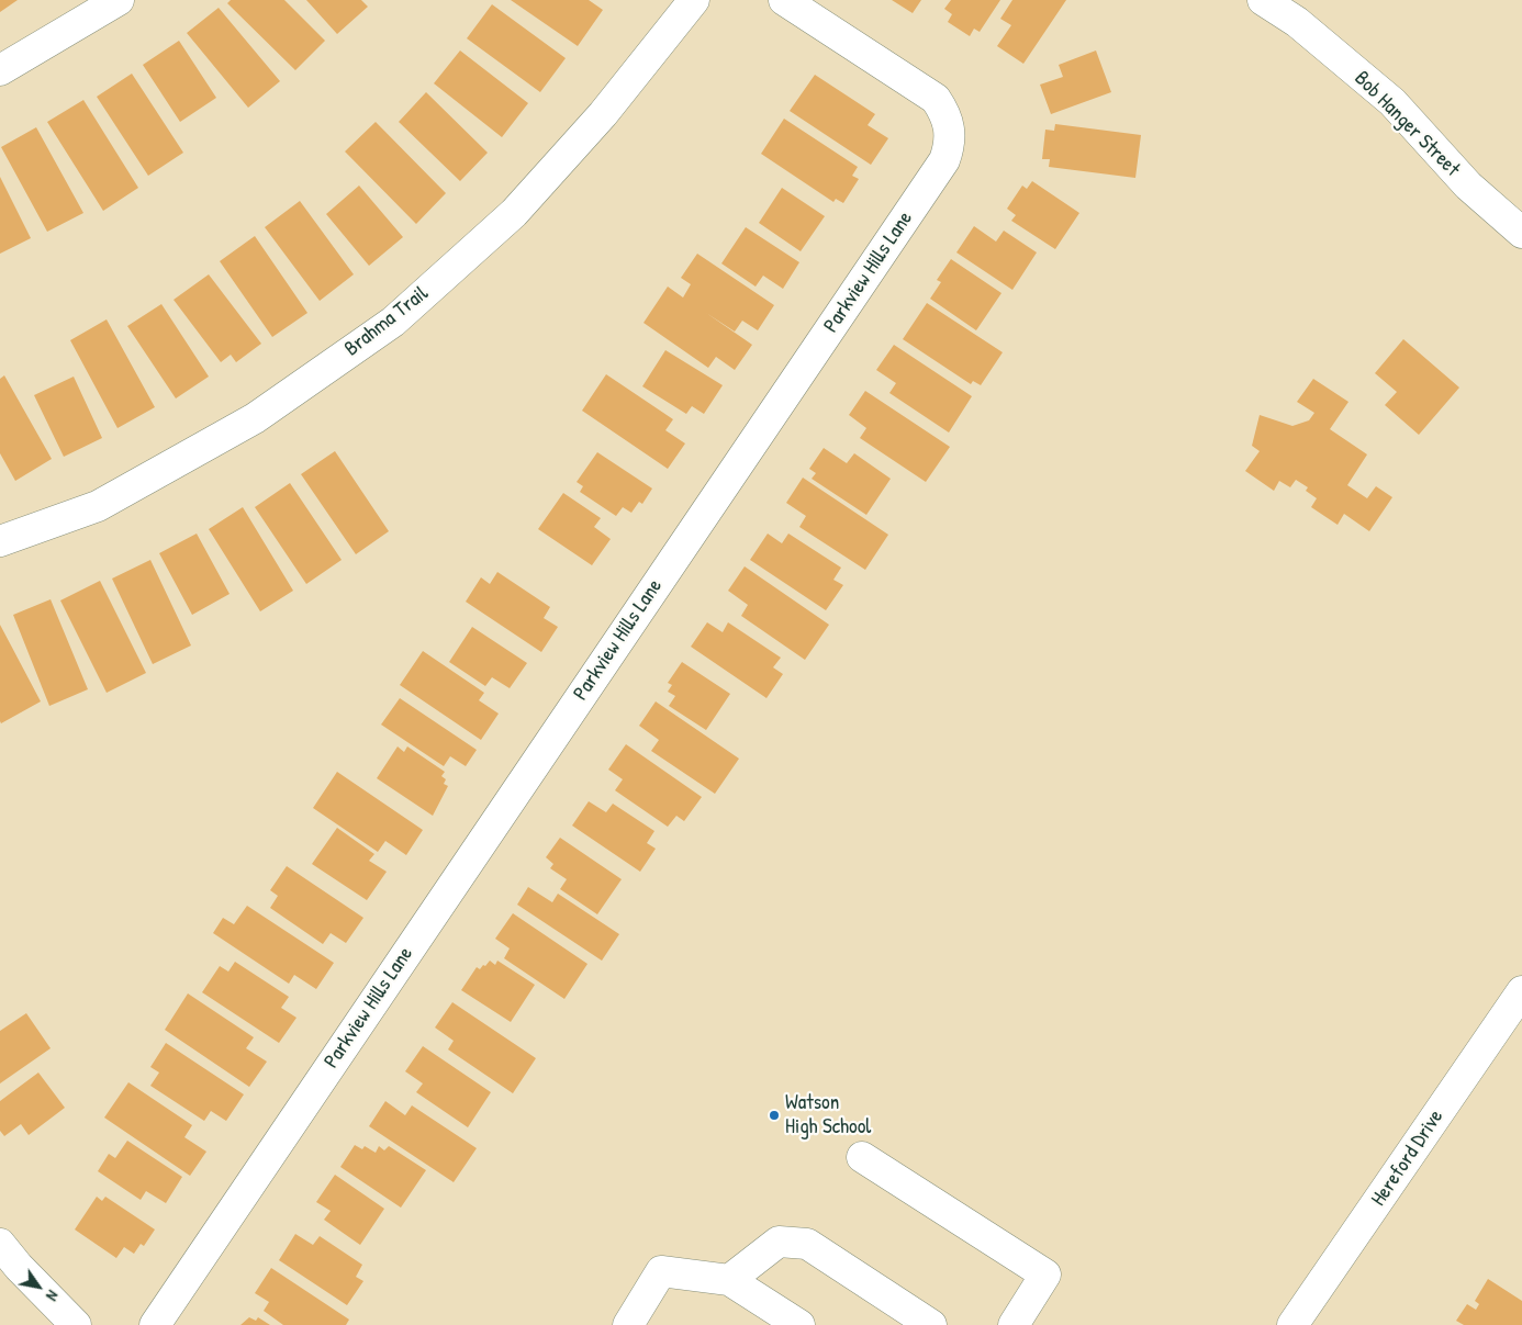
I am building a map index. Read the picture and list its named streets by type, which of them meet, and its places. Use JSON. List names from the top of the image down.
{
  "streets": {
    "street": [
      "Bob Hanger Street",
      "Parkview Hills Lane",
      "Brahma Trail",
      "Hereford Drive"
    ]
  },
  "places": ["Watson High School"],
  "north": "bottom right"
}
